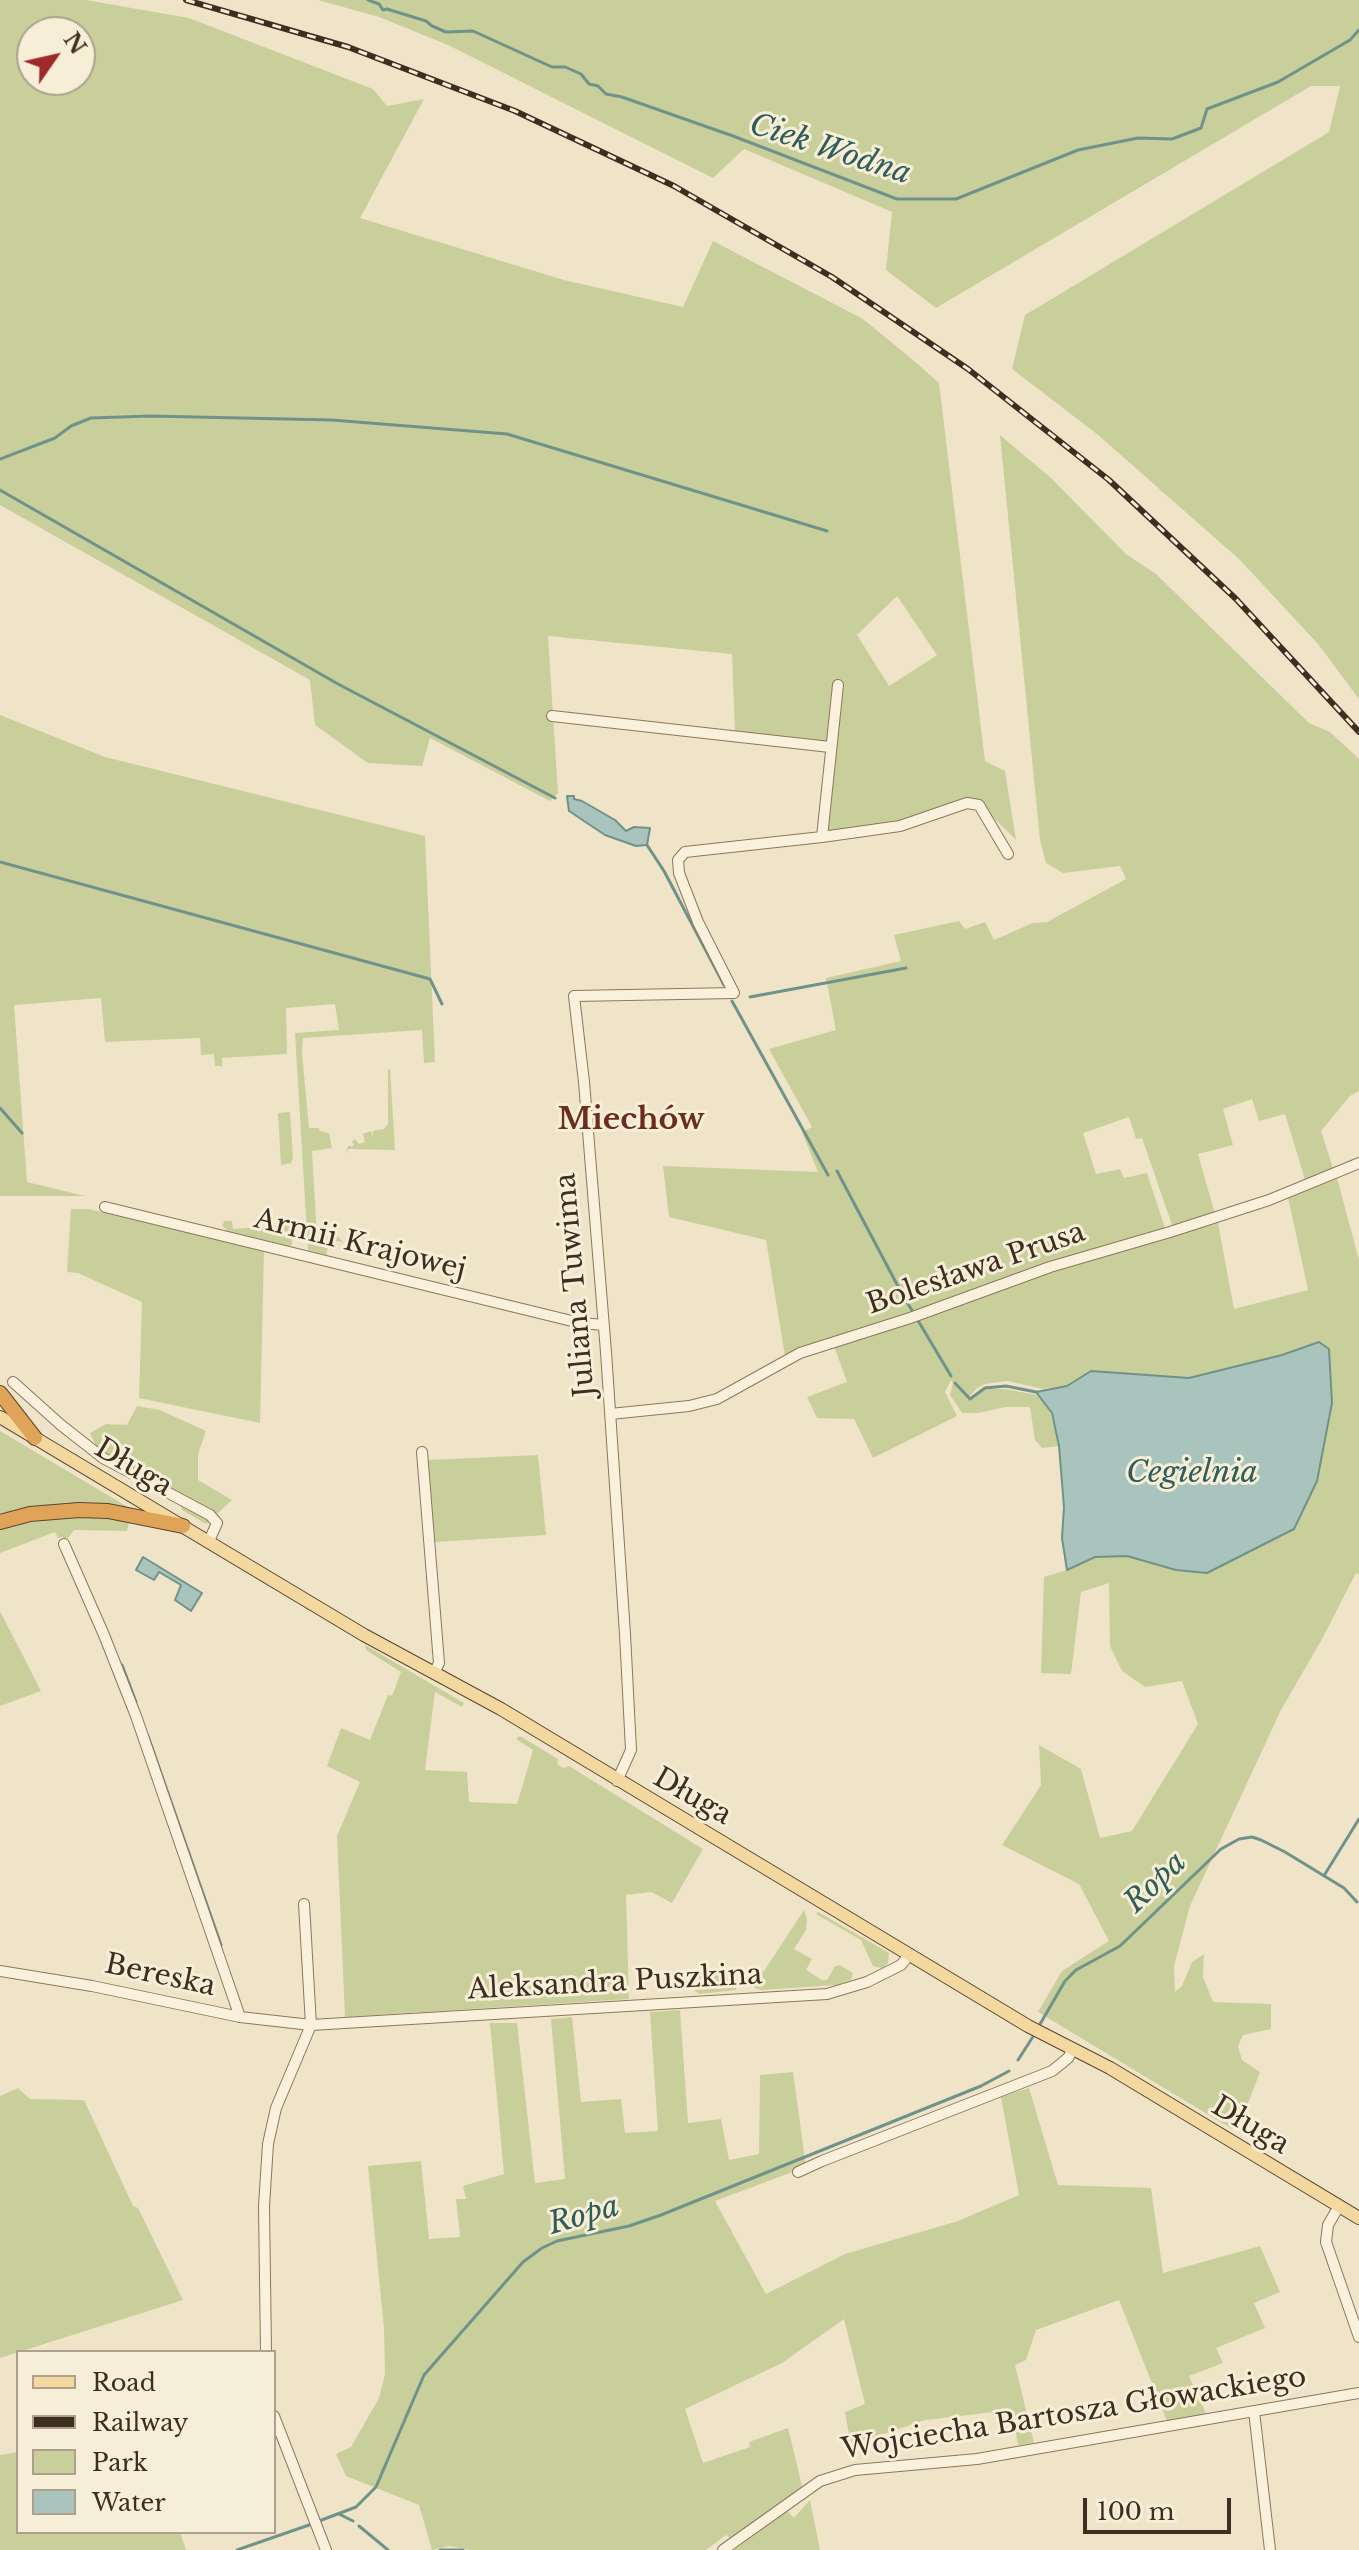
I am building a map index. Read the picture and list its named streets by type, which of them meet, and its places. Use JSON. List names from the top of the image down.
{
  "streets": {
    "main road": ["Długa"],
    "street": [
      "Armii Krajowej",
      "Bolesława Prusa",
      "Juliana Tuwima",
      "Bereska",
      "Aleksandra Puszkina",
      "Wojciecha Bartosza Głowackiego"
    ]
  },
  "crossings": [
    ["Armii Krajowej", "Juliana Tuwima"],
    ["Bolesława Prusa", "Juliana Tuwima"],
    ["Juliana Tuwima", "Długa"],
    ["Długa", "Aleksandra Puszkina"],
    ["Bereska", "Aleksandra Puszkina"]
  ],
  "districts": ["Miechów"],
  "water": ["Ciek Wodna", "Cegielnia", "Ropa"],
  "legend": [
    "Road",
    "Railway",
    "Park",
    "Water"
  ],
  "scale_bar": "100 m",
  "north": "top right"
}
